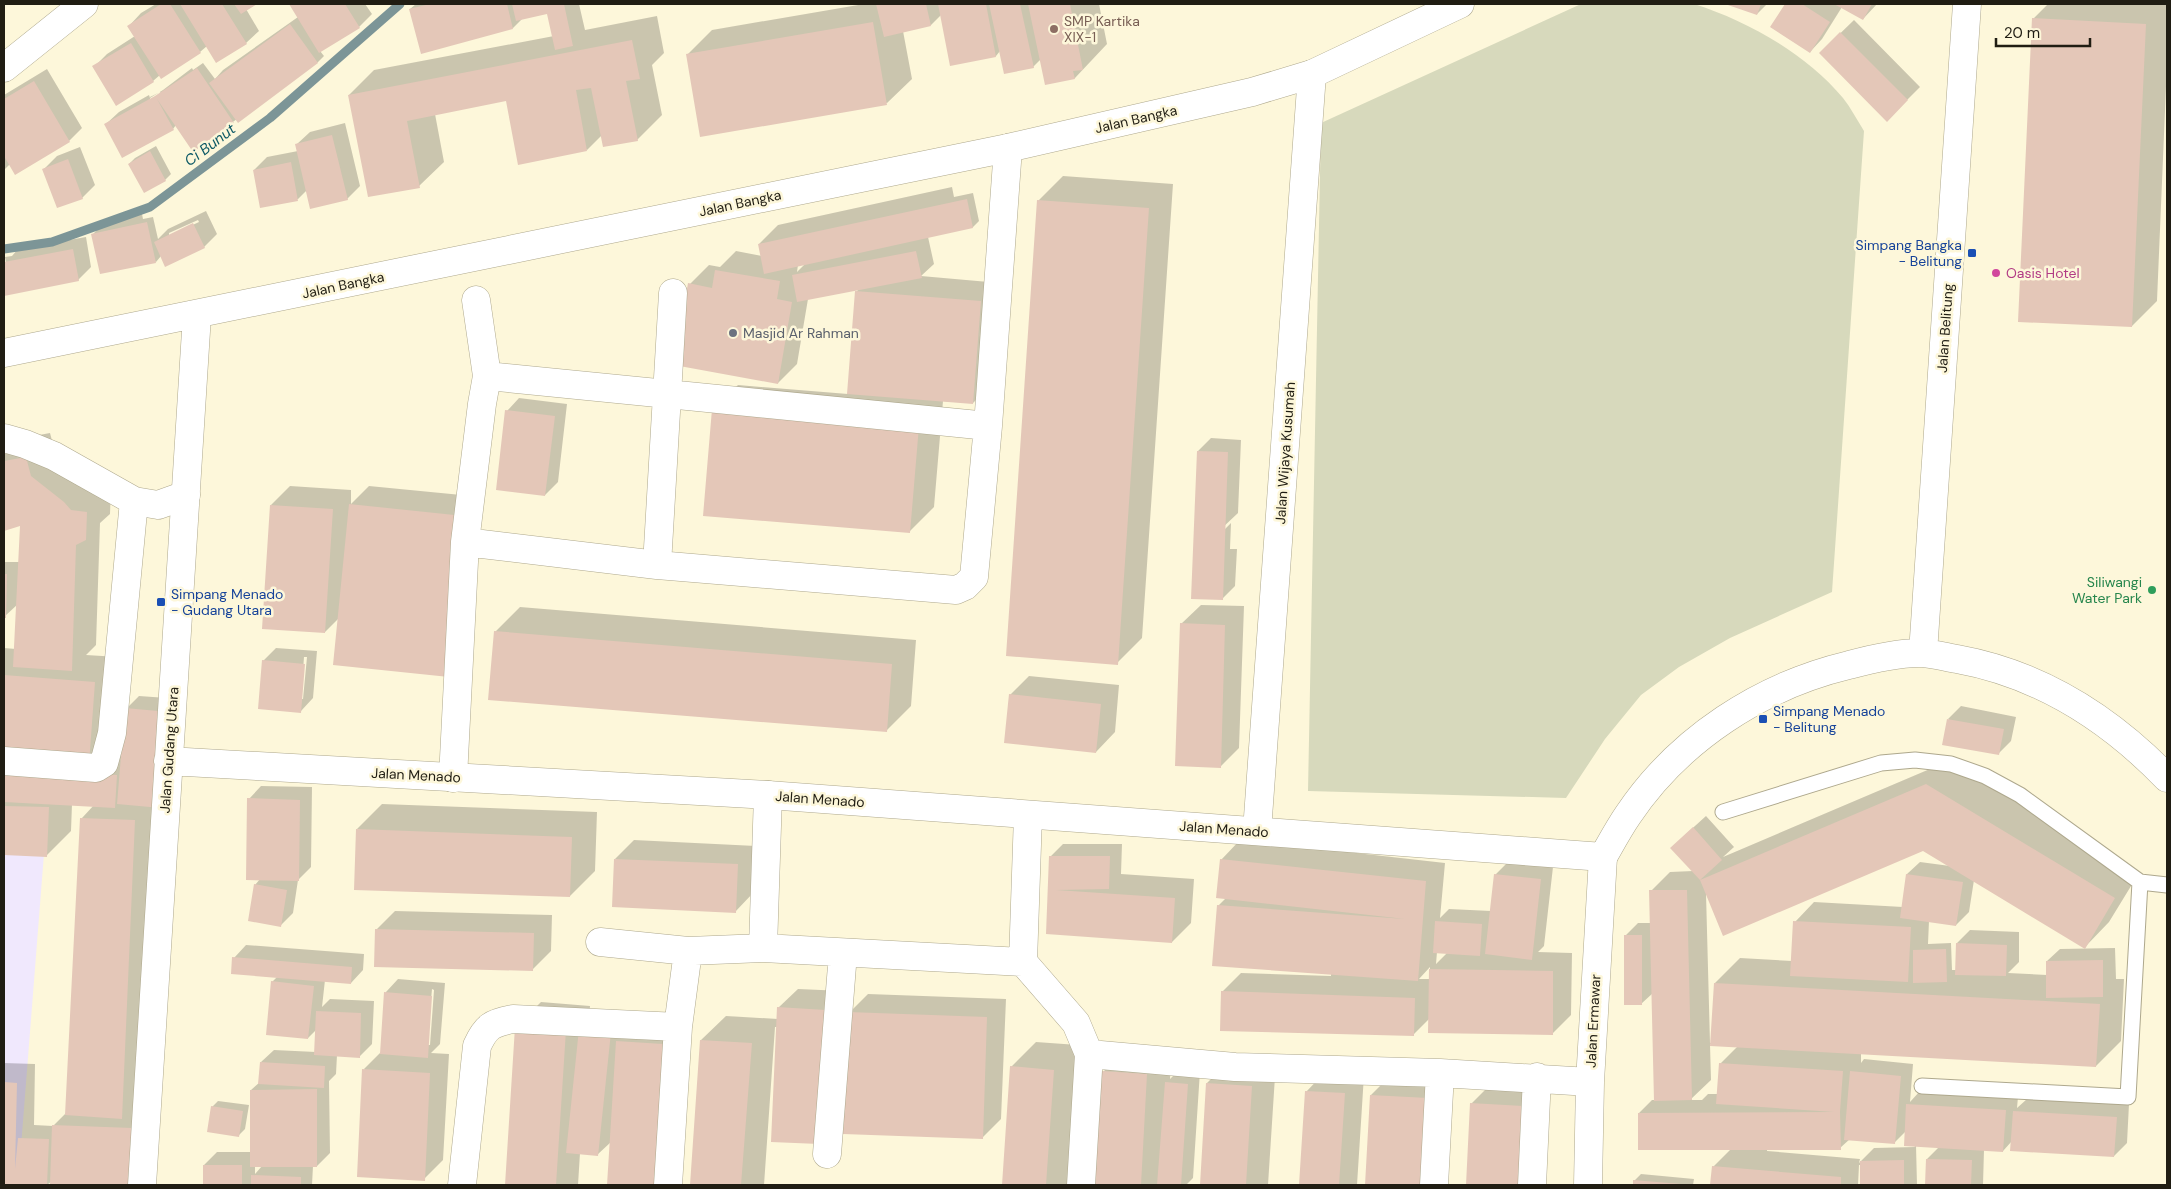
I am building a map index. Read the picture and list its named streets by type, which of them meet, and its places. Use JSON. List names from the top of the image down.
{
  "streets": {
    "street": [
      "Jalan Bangka",
      "Jalan Belitung",
      "Jalan Wijaya Kusumah",
      "Jalan Gudang Utara",
      "Jalan Menado",
      "Jalan Ermawar"
    ]
  },
  "crossings": [
    ["Jalan Bangka", "Jalan Wijaya Kusumah"],
    ["Jalan Bangka", "Jalan Gudang Utara"],
    ["Jalan Wijaya Kusumah", "Jalan Menado"],
    ["Jalan Gudang Utara", "Jalan Menado"],
    ["Jalan Menado", "Jalan Ermawar"]
  ],
  "water": ["Ci Bunut"],
  "places": {
    "other": [
      "SMP Kartika XIX-1",
      "Oasis Hotel",
      "Masjid Ar Rahman",
      "Siliwangi Water Park"
    ],
    "transit": ["Simpang Bangka - Belitung", "Simpang Menado - Gudang Utara", "Simpang Menado - Belitung"]
  },
  "scale_bar": "20 m"
}
